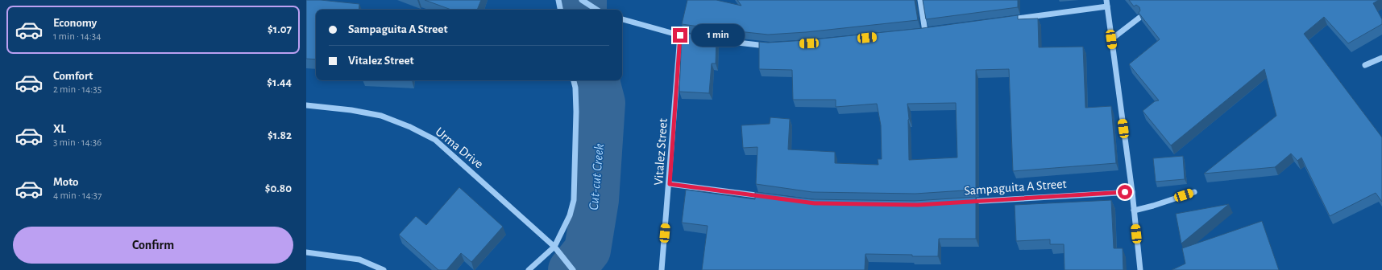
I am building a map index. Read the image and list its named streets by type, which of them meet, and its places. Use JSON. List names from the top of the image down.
{
  "streets": {
    "street": ["Urma Drive", "Vitalez Street", "Sampaguita A Street"]
  },
  "water": ["Cut-cut Creek"],
  "page": {
    "list": [
      {
        "name": "Economy",
        "note": "1 min · 14:34",
        "value": "$1.07"
      },
      {
        "name": "Comfort",
        "note": "2 min · 14:35",
        "value": "$1.44"
      },
      {
        "name": "XL",
        "note": "3 min · 14:36",
        "value": "$1.82"
      },
      {
        "name": "Moto",
        "note": "4 min · 14:37",
        "value": "$0.80"
      }
    ],
    "banner": ["Sampaguita A Street", "Vitalez Street"],
    "bubble": "1 min",
    "buttons": "Confirm"
  }
}
